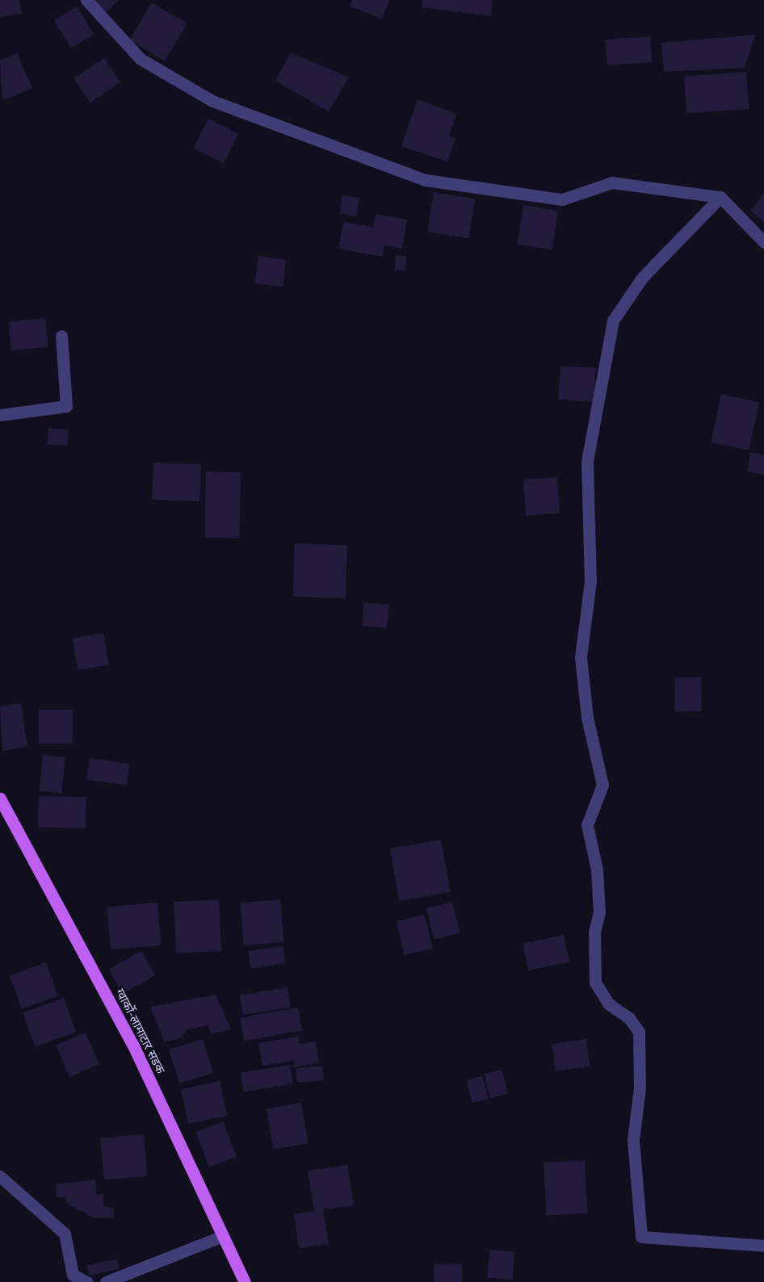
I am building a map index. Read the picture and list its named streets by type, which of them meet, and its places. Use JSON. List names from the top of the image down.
{
  "streets": {
    "main road": ["ग्वार्को-लामाटार सडक"]
  }
}
